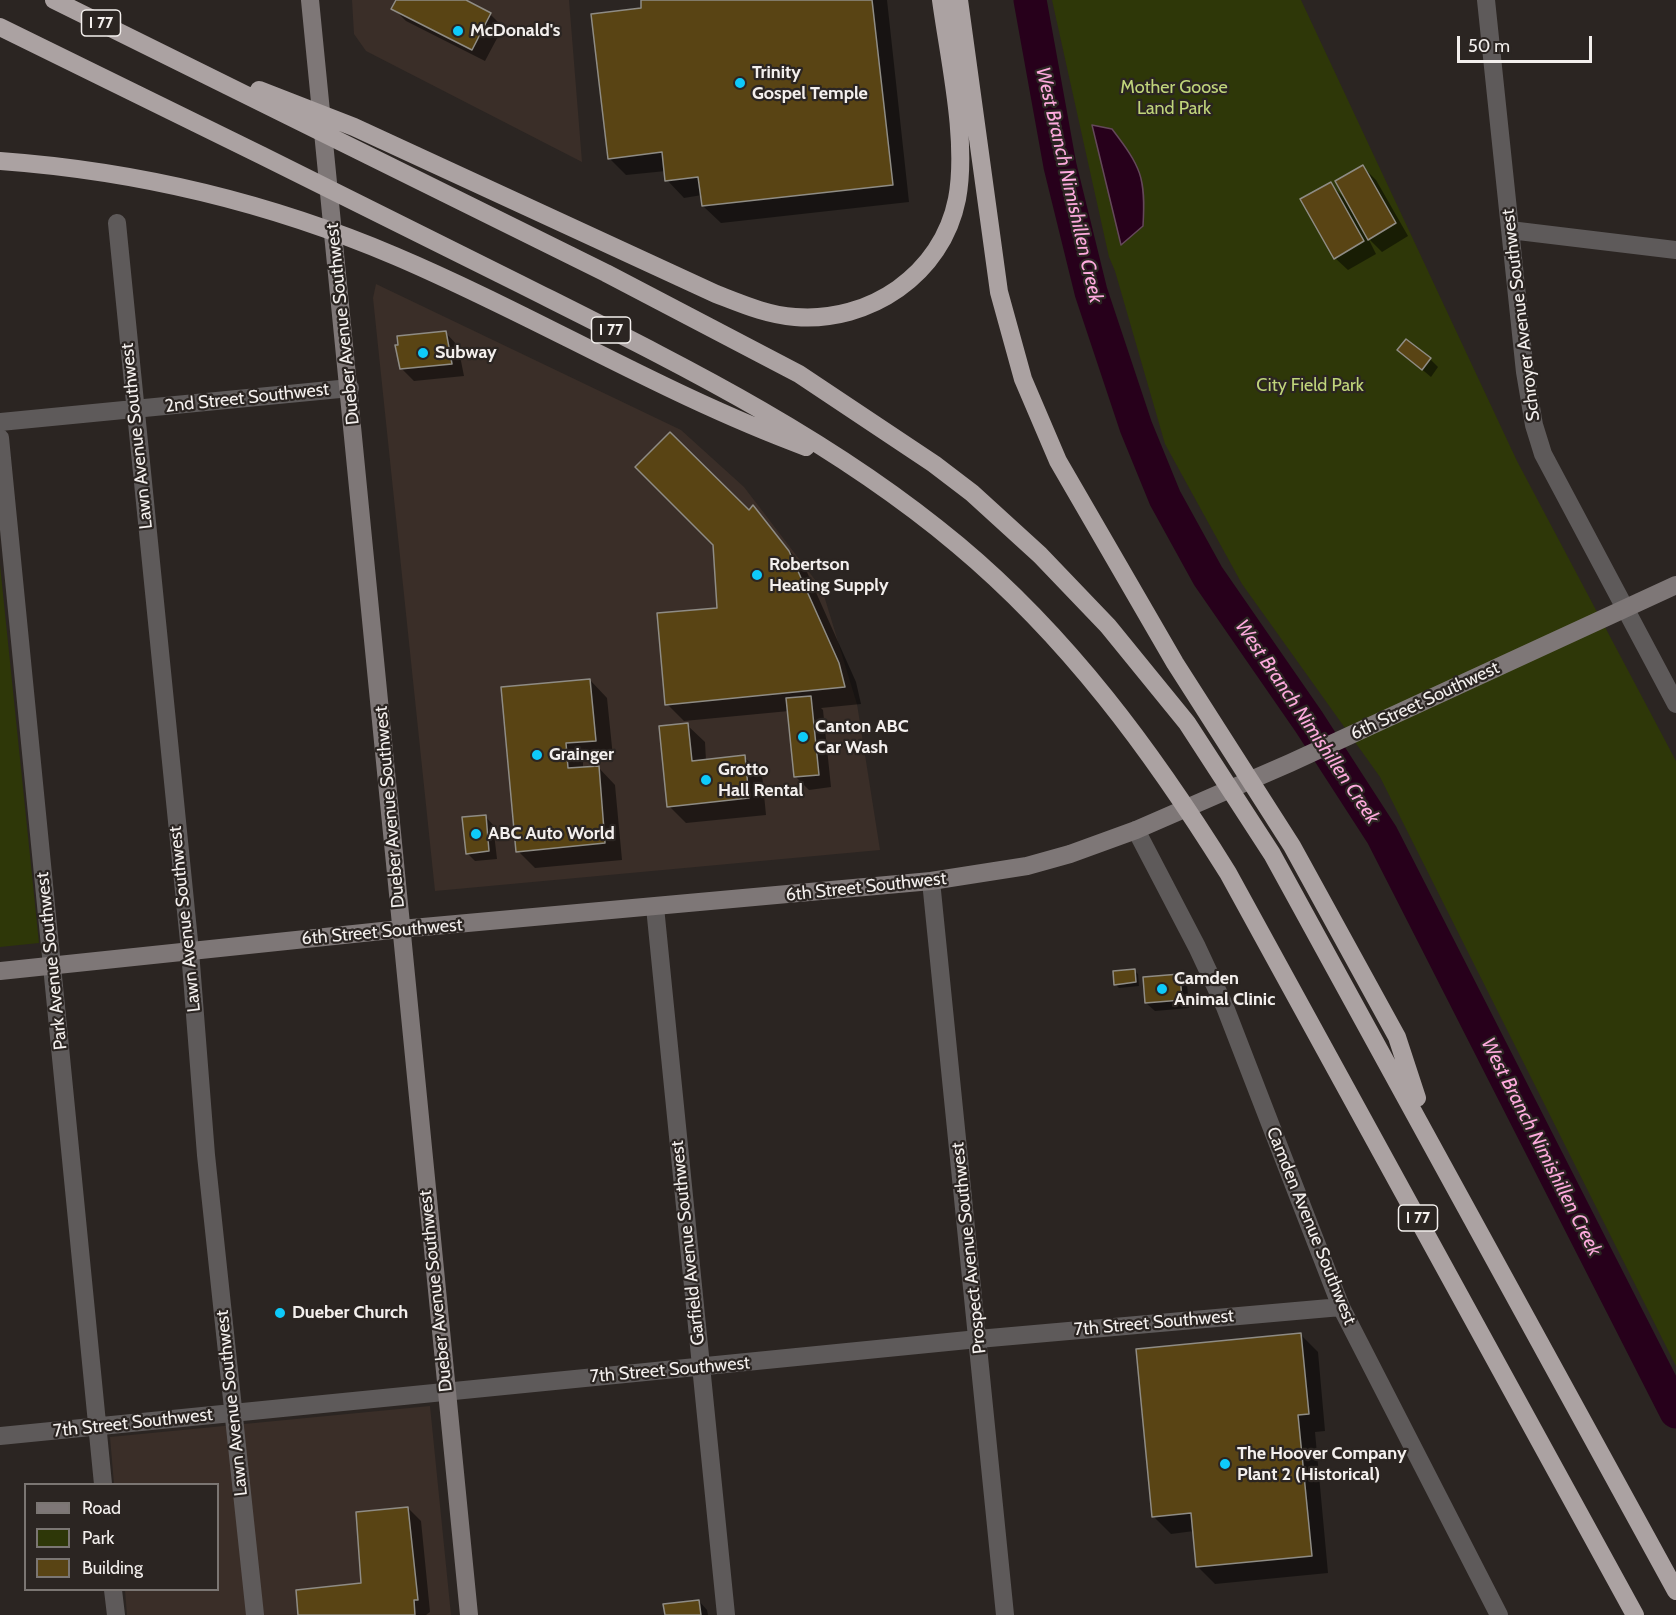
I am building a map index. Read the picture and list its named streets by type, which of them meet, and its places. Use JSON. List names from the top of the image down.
{
  "streets": {
    "highway": ["I 77"],
    "street": [
      "Schroyer Avenue Southwest",
      "Dueber Avenue Southwest",
      "2nd Street Southwest",
      "Lawn Avenue Southwest",
      "6th Street Southwest",
      "Park Avenue Southwest",
      "Camden Avenue Southwest",
      "Garfield Avenue Southwest",
      "Prospect Avenue Southwest",
      "7th Street Southwest"
    ]
  },
  "crossings": [
    ["Schroyer Avenue Southwest", "6th Street Southwest"],
    ["Dueber Avenue Southwest", "2nd Street Southwest"],
    ["Dueber Avenue Southwest", "6th Street Southwest"],
    ["Dueber Avenue Southwest", "7th Street Southwest"],
    ["2nd Street Southwest", "Lawn Avenue Southwest"],
    ["Lawn Avenue Southwest", "6th Street Southwest"],
    ["Lawn Avenue Southwest", "7th Street Southwest"],
    ["6th Street Southwest", "Park Avenue Southwest"],
    ["6th Street Southwest", "Camden Avenue Southwest"],
    ["6th Street Southwest", "Garfield Avenue Southwest"],
    ["6th Street Southwest", "Prospect Avenue Southwest"],
    ["Park Avenue Southwest", "7th Street Southwest"],
    ["Camden Avenue Southwest", "7th Street Southwest"],
    ["Garfield Avenue Southwest", "7th Street Southwest"],
    ["Prospect Avenue Southwest", "7th Street Southwest"]
  ],
  "water": ["West Branch Nimishillen Creek"],
  "parks": ["Mother Goose Land Park", "City Field Park"],
  "places": [
    "McDonald's",
    "Trinity Gospel Temple",
    "Subway",
    "Robertson Heating Supply",
    "Canton ABC Car Wash",
    "Grainger",
    "Grotto Hall Rental",
    "ABC Auto World",
    "Camden Animal Clinic",
    "Dueber Church",
    "The Hoover Company Plant 2 (Historical)"
  ],
  "legend": ["Road", "Park", "Building"],
  "scale_bar": "50 m"
}
